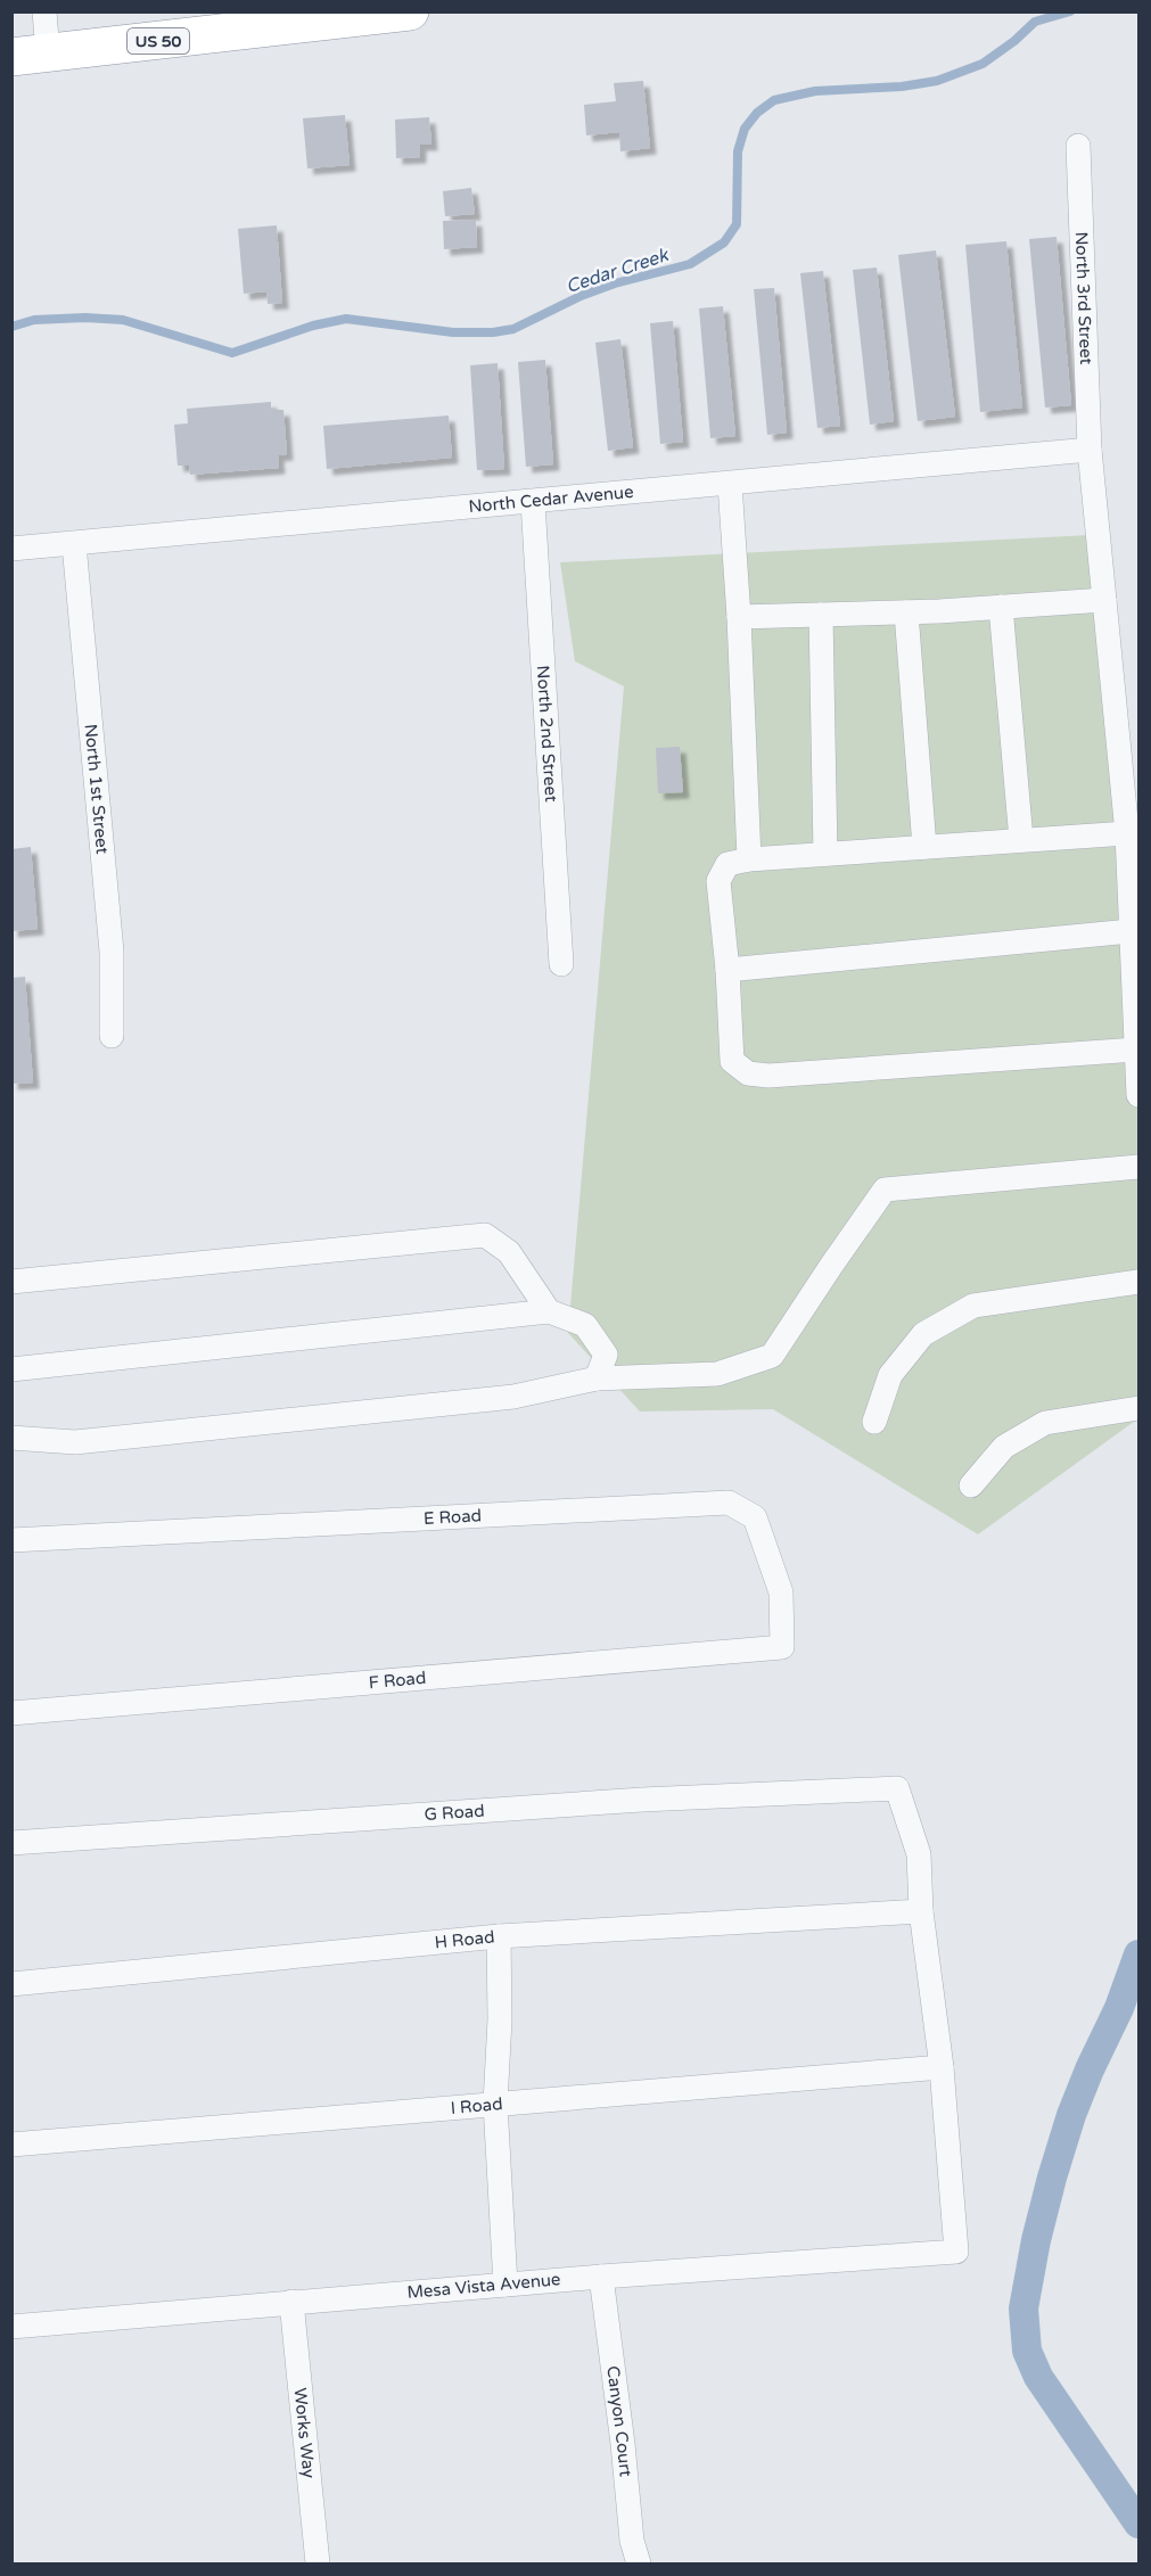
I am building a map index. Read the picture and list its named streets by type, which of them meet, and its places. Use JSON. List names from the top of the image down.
{
  "streets": {
    "highway": ["US 50"],
    "street": [
      "North 3rd Street",
      "North Cedar Avenue",
      "North 2nd Street",
      "North 1st Street",
      "E Road",
      "F Road",
      "G Road",
      "H Road",
      "I Road",
      "Mesa Vista Avenue",
      "Canyon Court",
      "Works Way"
    ]
  },
  "crossings": [
    ["North 3rd Street", "North Cedar Avenue"],
    ["North Cedar Avenue", "North 2nd Street"],
    ["North Cedar Avenue", "North 1st Street"],
    ["E Road", "F Road"],
    ["G Road", "H Road"],
    ["I Road", "Mesa Vista Avenue"],
    ["Mesa Vista Avenue", "Canyon Court"],
    ["Mesa Vista Avenue", "Works Way"]
  ],
  "water": ["Cedar Creek"]
}
